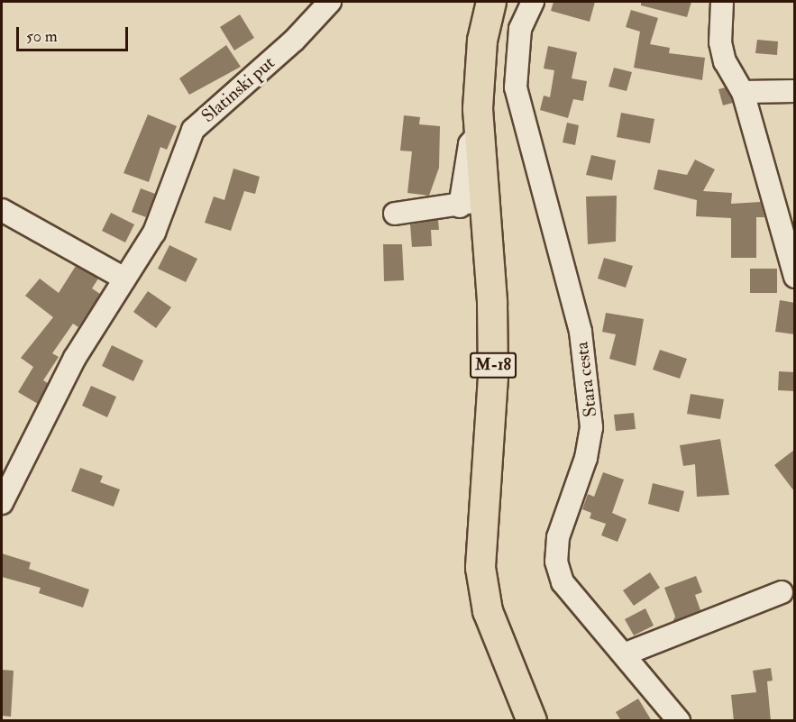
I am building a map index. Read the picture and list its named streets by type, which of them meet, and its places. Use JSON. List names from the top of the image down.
{
  "streets": {
    "main road": ["M-18"],
    "street": ["Slatinski put", "Stara cesta"]
  },
  "scale_bar": "50 m"
}
